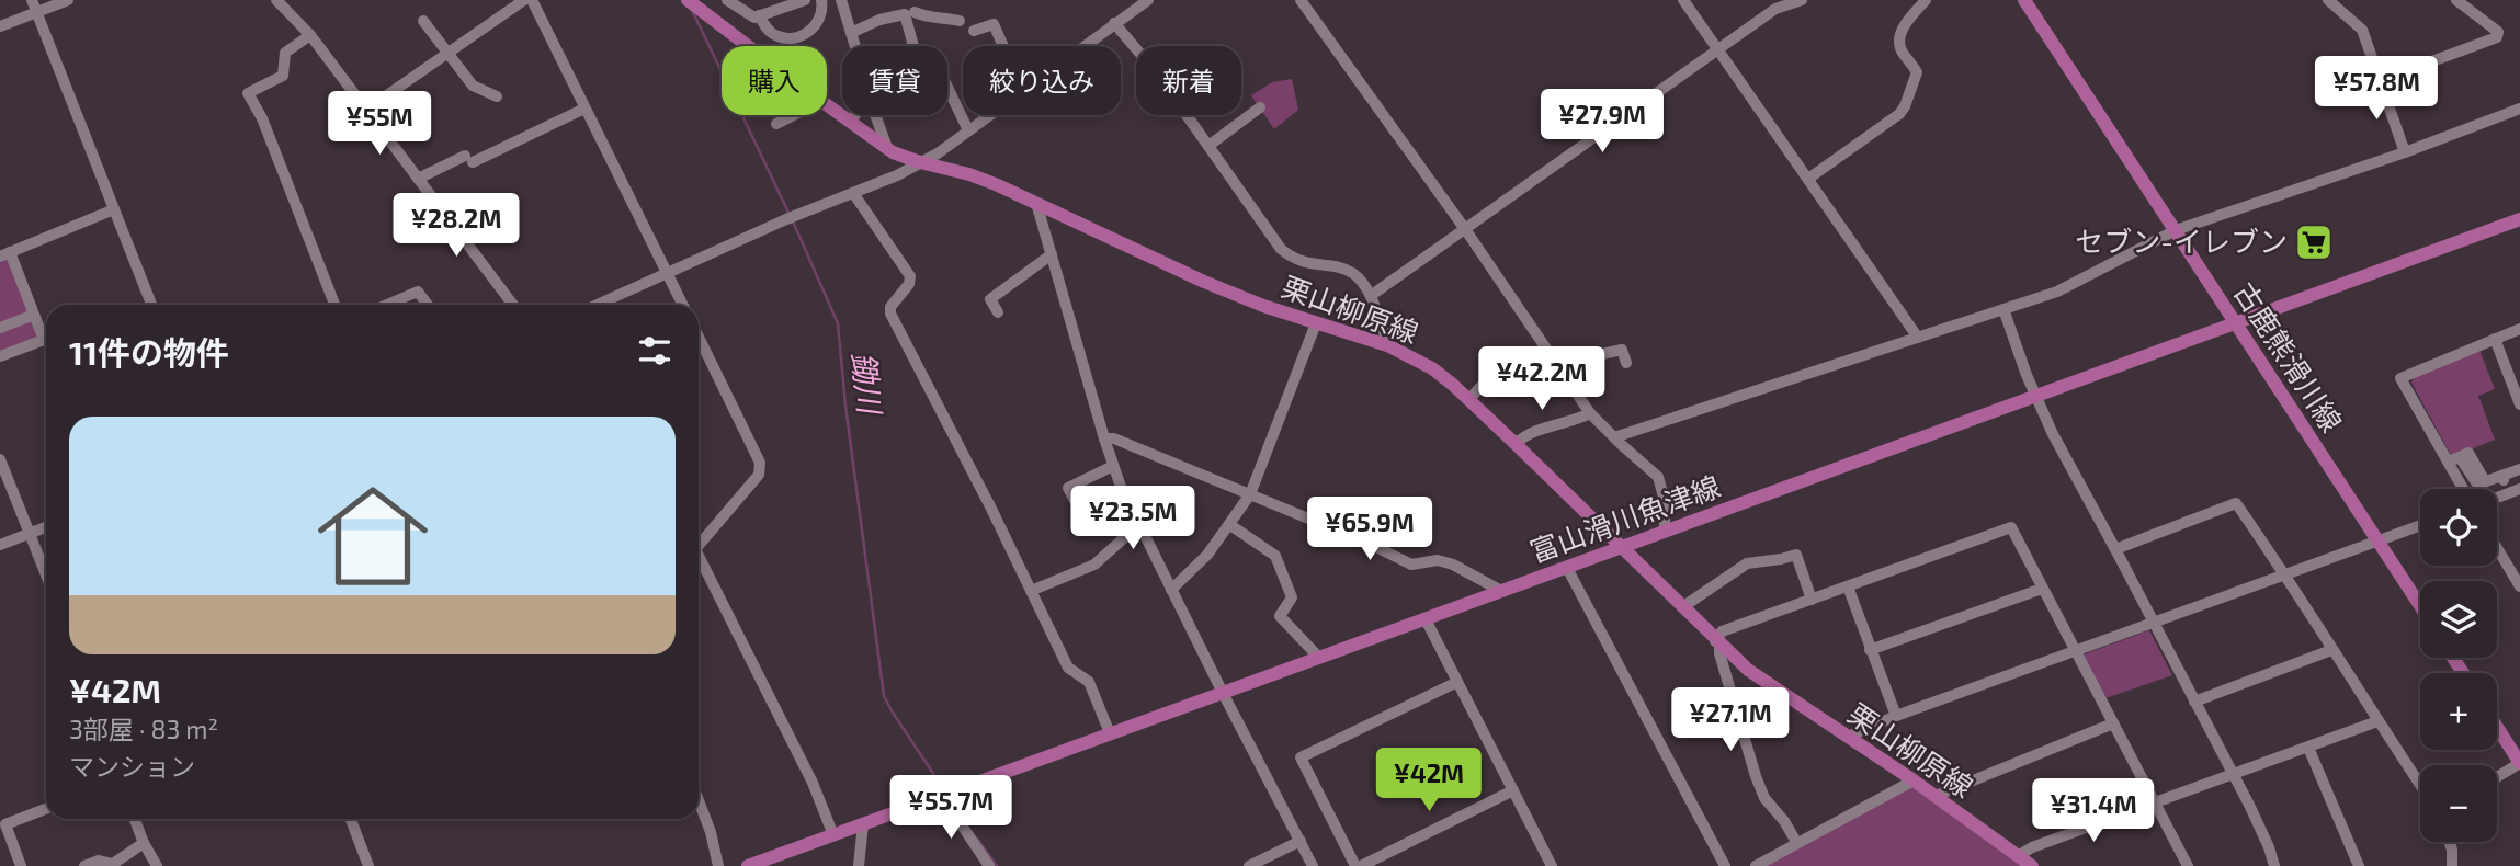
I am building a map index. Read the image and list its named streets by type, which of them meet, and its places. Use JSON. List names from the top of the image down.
{
  "streets": {
    "main road": ["栗山柳原線", "古鹿熊滑川線", "富山滑川魚津線"]
  },
  "crossings": [
    ["栗山柳原線", "富山滑川魚津線"],
    ["古鹿熊滑川線", "富山滑川魚津線"]
  ],
  "water": ["鋤川"],
  "places": {
    "supermarket": ["セブン-イレブン"]
  },
  "page": {
    "chip": [
      "購入",
      "賃貸",
      "絞り込み",
      "新着"
    ],
    "price": [
      "¥57.8M",
      "¥27.9M",
      "¥55M",
      "¥28.2M",
      "¥42.2M",
      "¥23.5M",
      "¥65.9M",
      "¥27.1M",
      "¥42M",
      "¥55.7M",
      "¥31.4M"
    ],
    "heading": "11件の物件",
    "list": [
      {
        "name": "¥42M",
        "note": "3部屋 · 83 m² · マンション"
      }
    ],
    "map_buttons": ["+", "−"]
  }
}
